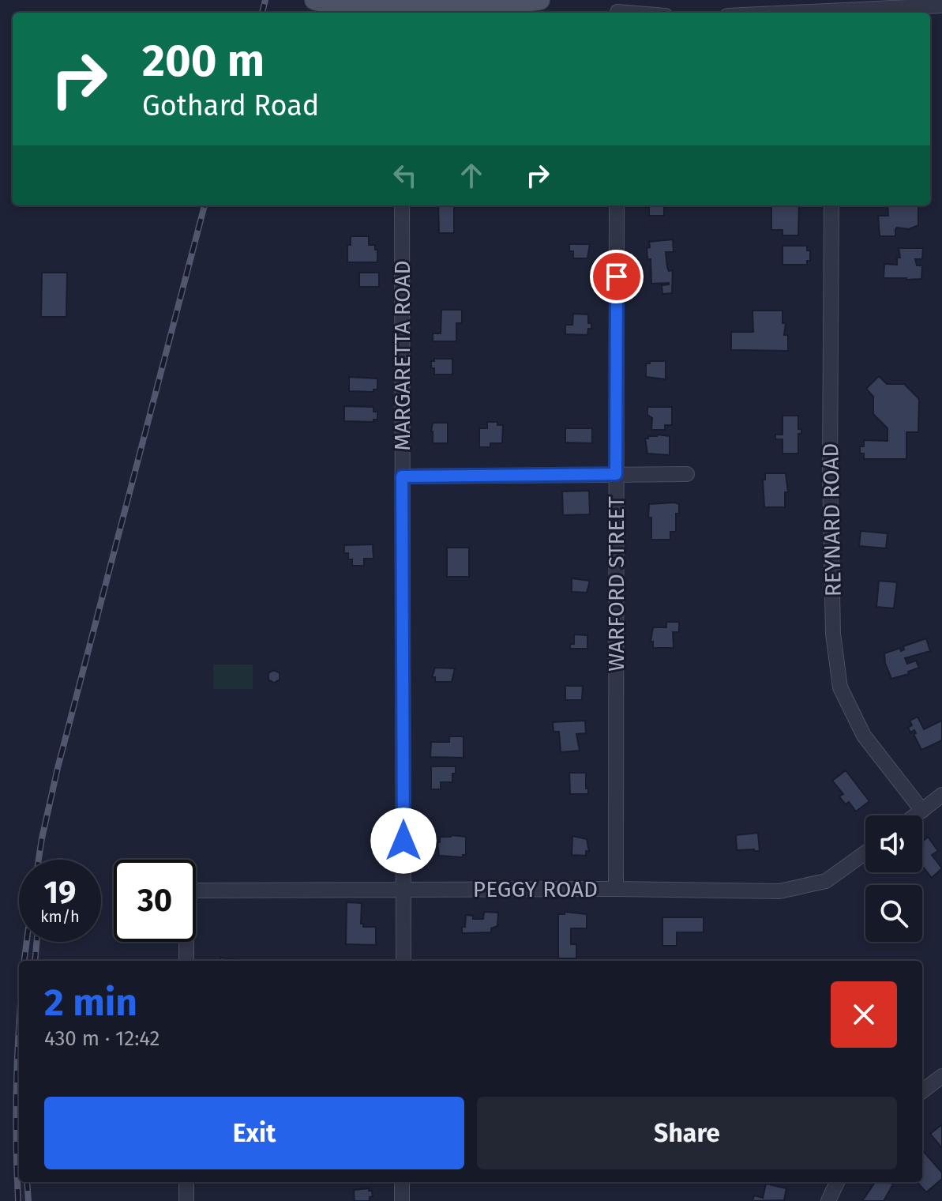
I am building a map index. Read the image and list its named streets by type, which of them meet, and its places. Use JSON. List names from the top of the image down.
{
  "streets": {
    "street": [
      "MARGARETTA ROAD",
      "REYNARD ROAD",
      "WARFORD STREET",
      "PEGGY ROAD"
    ]
  },
  "crossings": [
    ["MARGARETTA ROAD", "PEGGY ROAD"],
    ["WARFORD STREET", "PEGGY ROAD"]
  ],
  "page": {
    "turn": ["200 m", "Gothard Road"],
    "speed": "19 km/h",
    "limit": "30",
    "heading": ["2 min", "430 m · 12:42"],
    "buttons": ["Exit", "Share"]
  }
}
